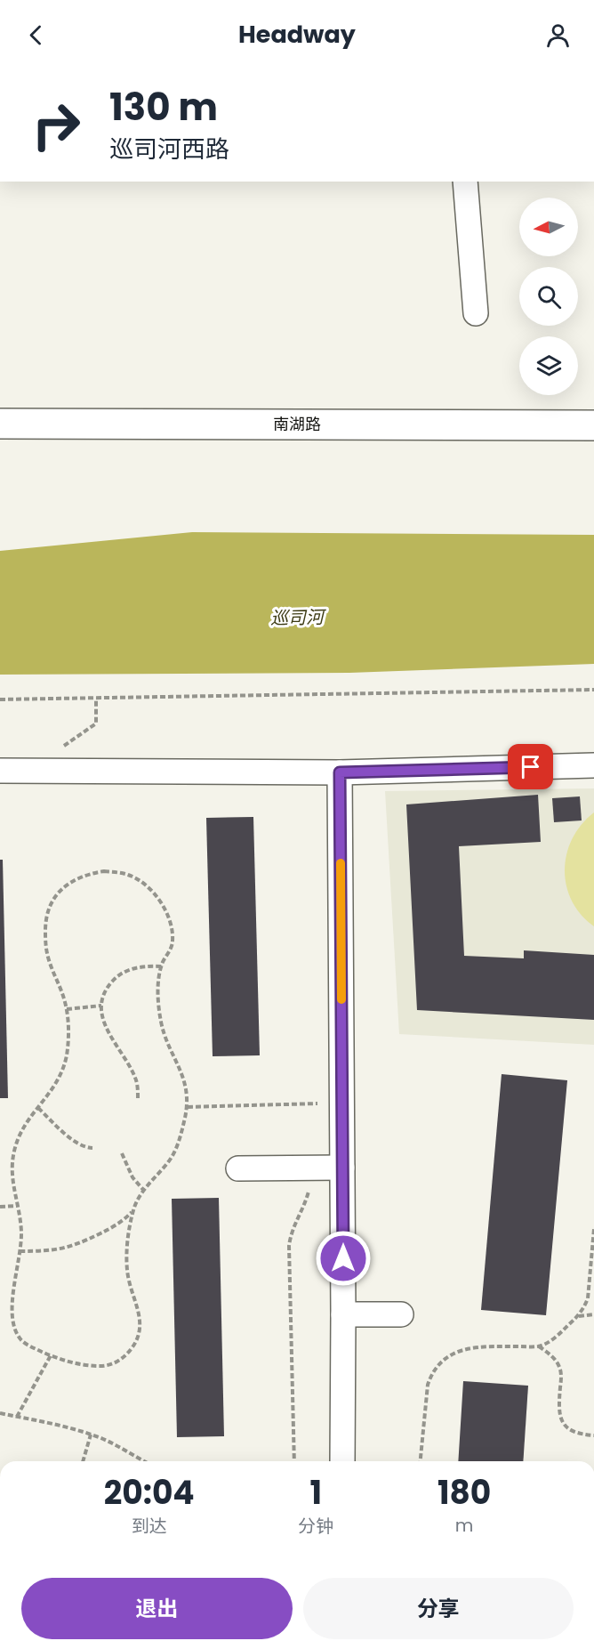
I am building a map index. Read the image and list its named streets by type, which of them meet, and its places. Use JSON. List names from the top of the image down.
{
  "streets": {
    "main road": ["南湖路"]
  },
  "water": ["巡司河"],
  "north": "left",
  "page": {
    "header": "Headway",
    "turn": ["130 m", "巡司河西路"],
    "eta": [
      "20:04",
      "到达",
      "1",
      "分钟",
      "180",
      "m"
    ],
    "buttons": ["退出", "分享"]
  }
}
